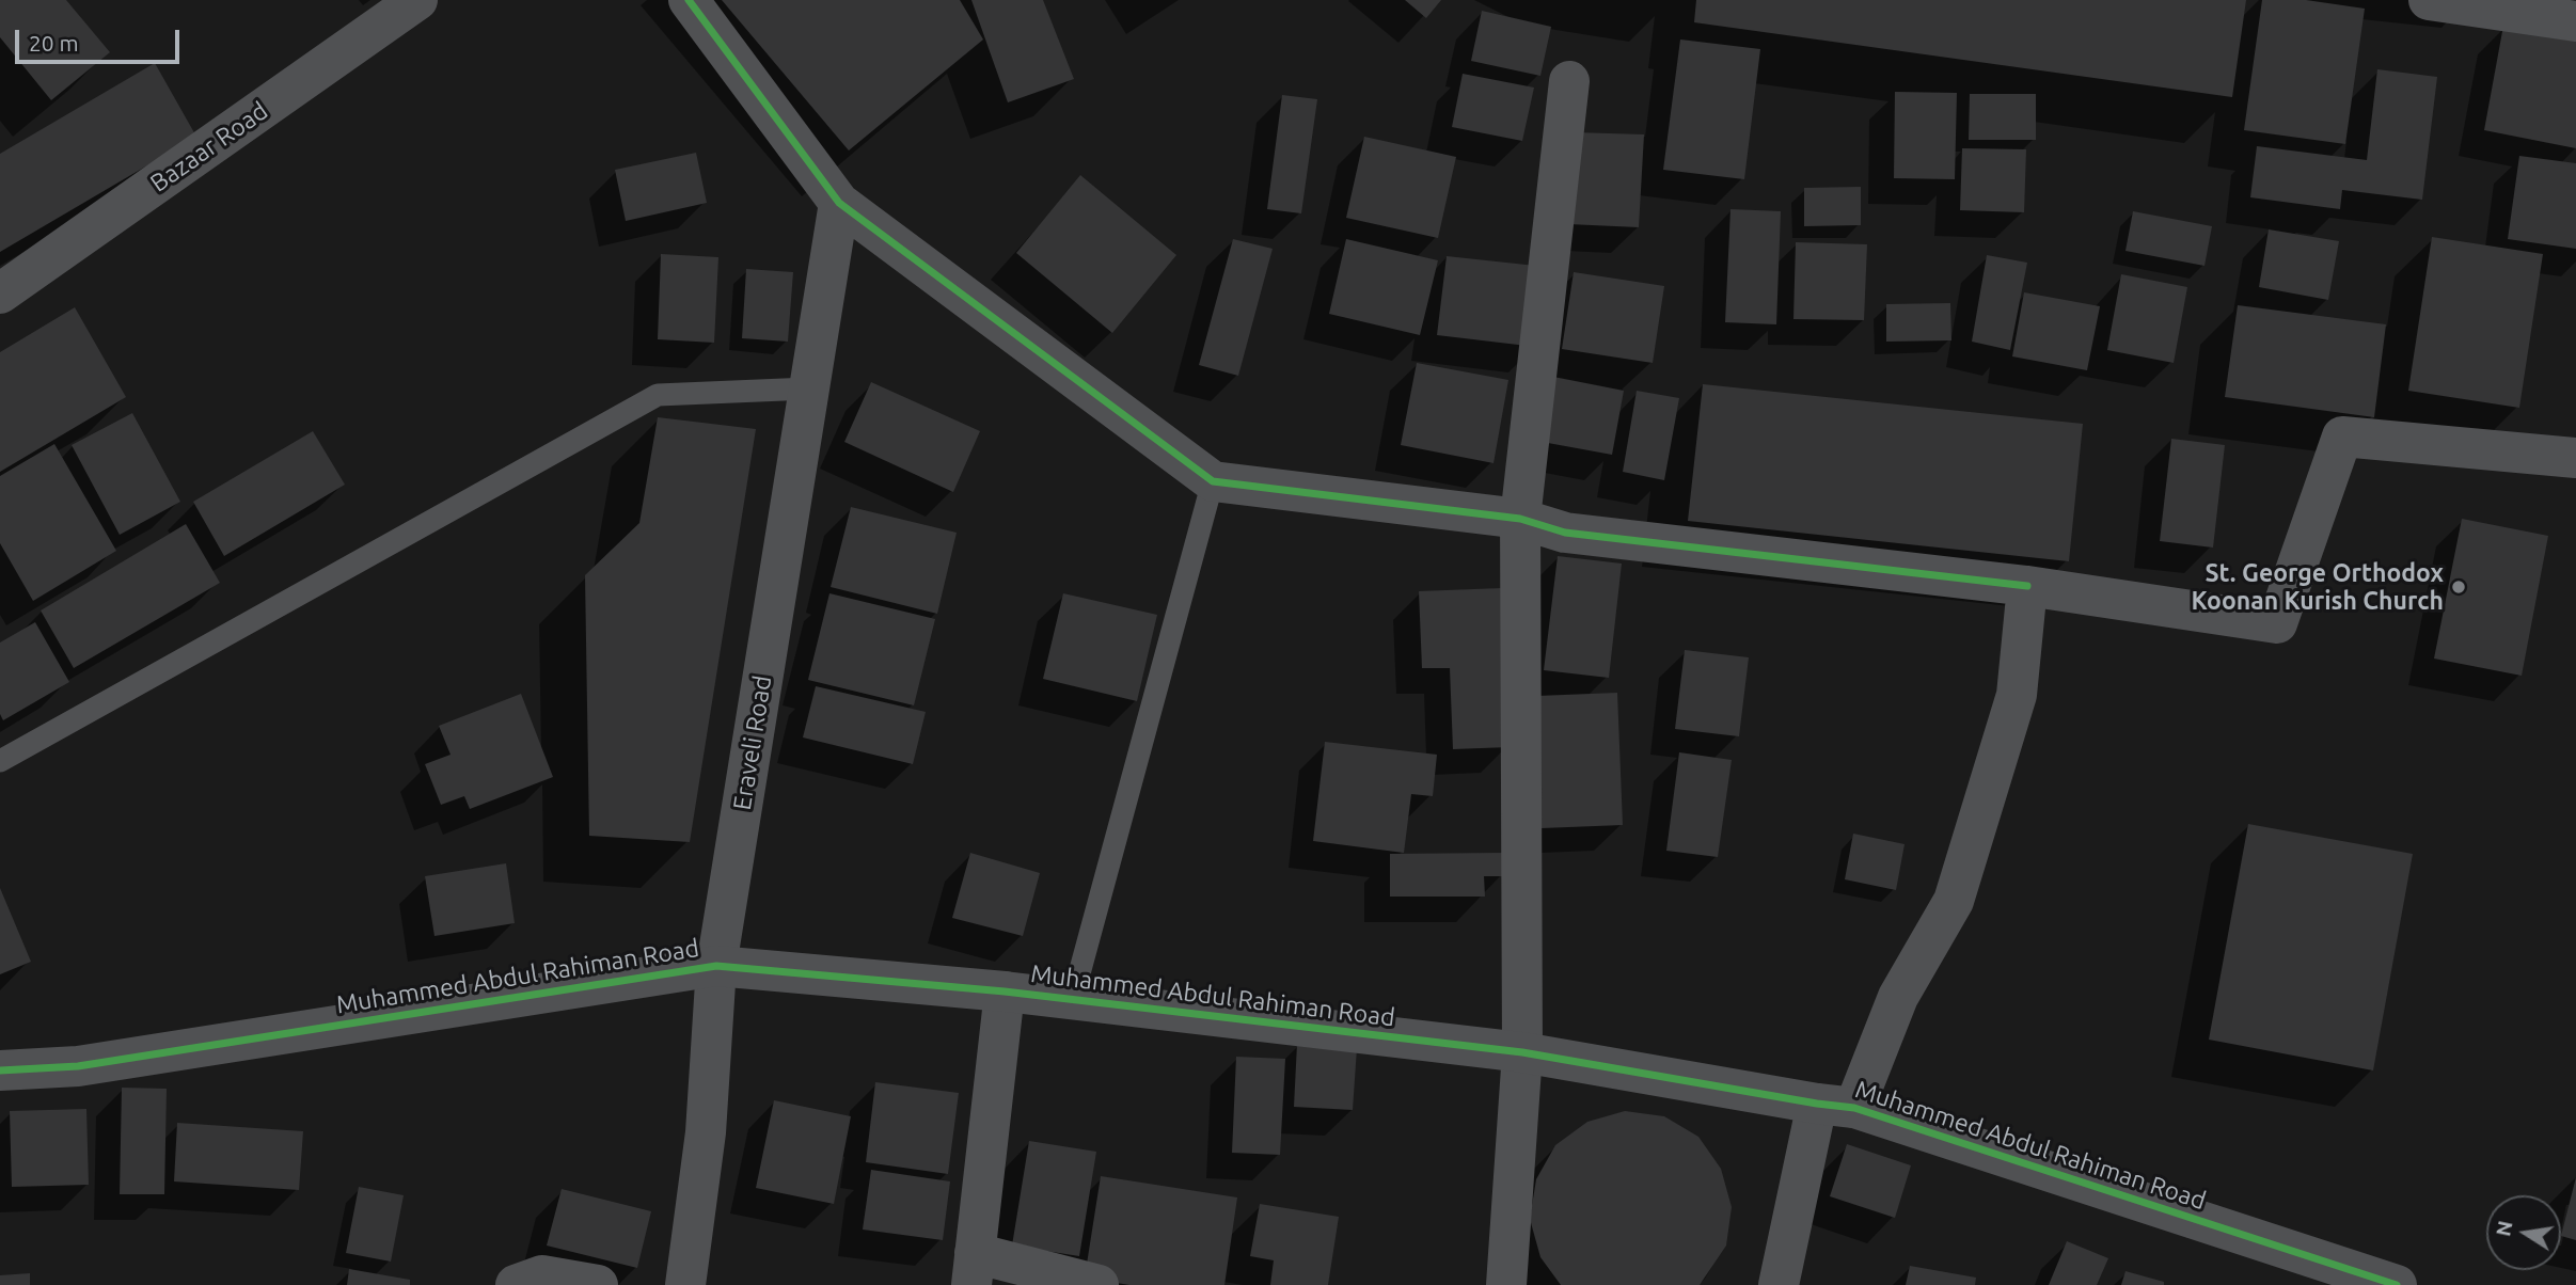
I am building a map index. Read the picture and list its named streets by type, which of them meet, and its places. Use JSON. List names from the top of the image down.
{
  "streets": {
    "street": ["Bazaar Road", "Eraveli Road", "Muhammed Abdul Rahiman Road"]
  },
  "crossings": [
    ["Eraveli Road", "Muhammed Abdul Rahiman Road"]
  ],
  "places": ["St. George Orthodox Koonan Kurish Church"],
  "scale_bar": "20 m",
  "north": "left"
}
